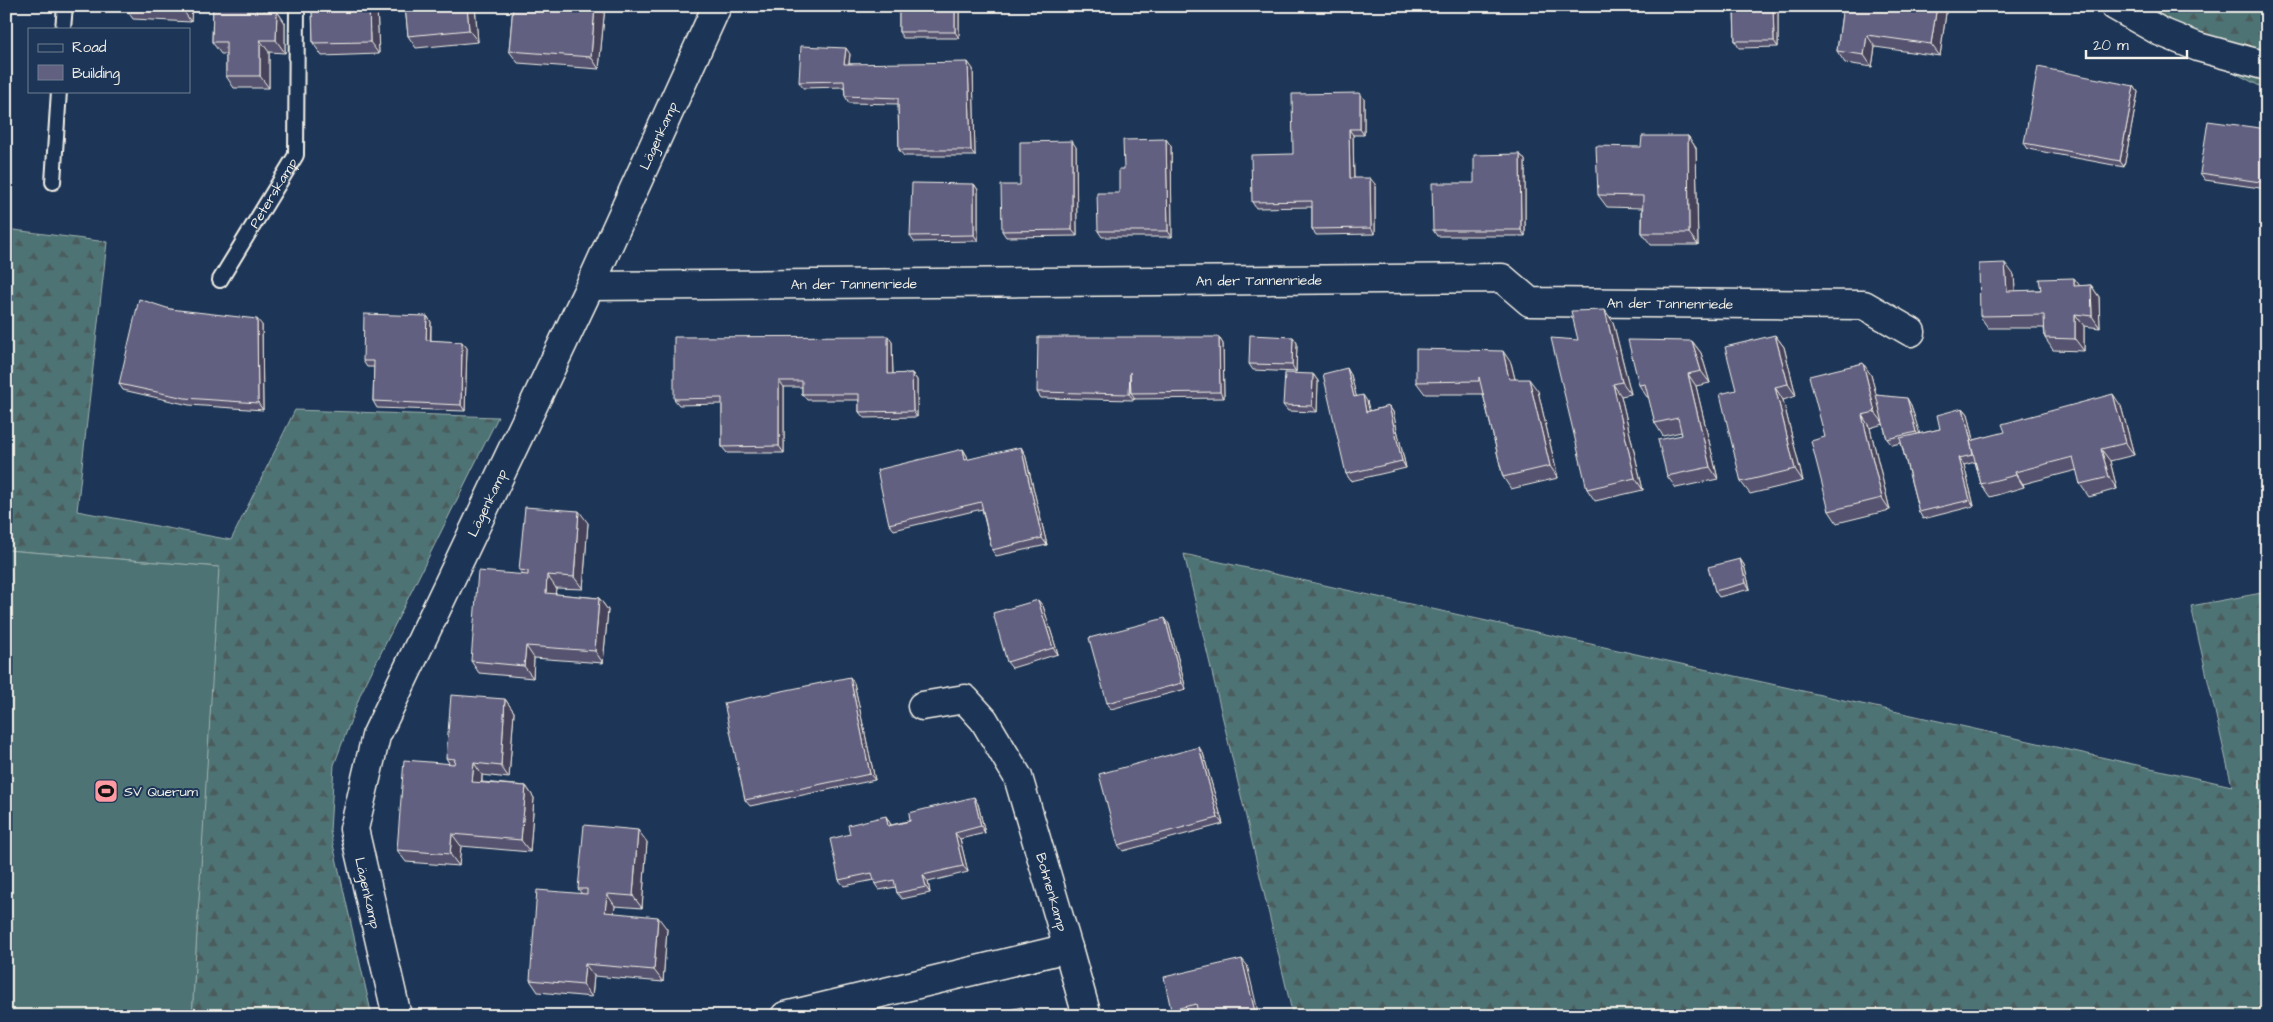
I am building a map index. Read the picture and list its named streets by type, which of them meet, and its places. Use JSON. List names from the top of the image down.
{
  "streets": {
    "street": ["Lägenkamp", "An der Tannenriede", "Bohnenkamp"],
    "lane": ["Peterskamp"]
  },
  "crossings": [
    ["Lägenkamp", "An der Tannenriede"]
  ],
  "places": {
    "sports": ["SV Querum"]
  },
  "legend": ["Road", "Building"],
  "scale_bar": "20 m"
}
